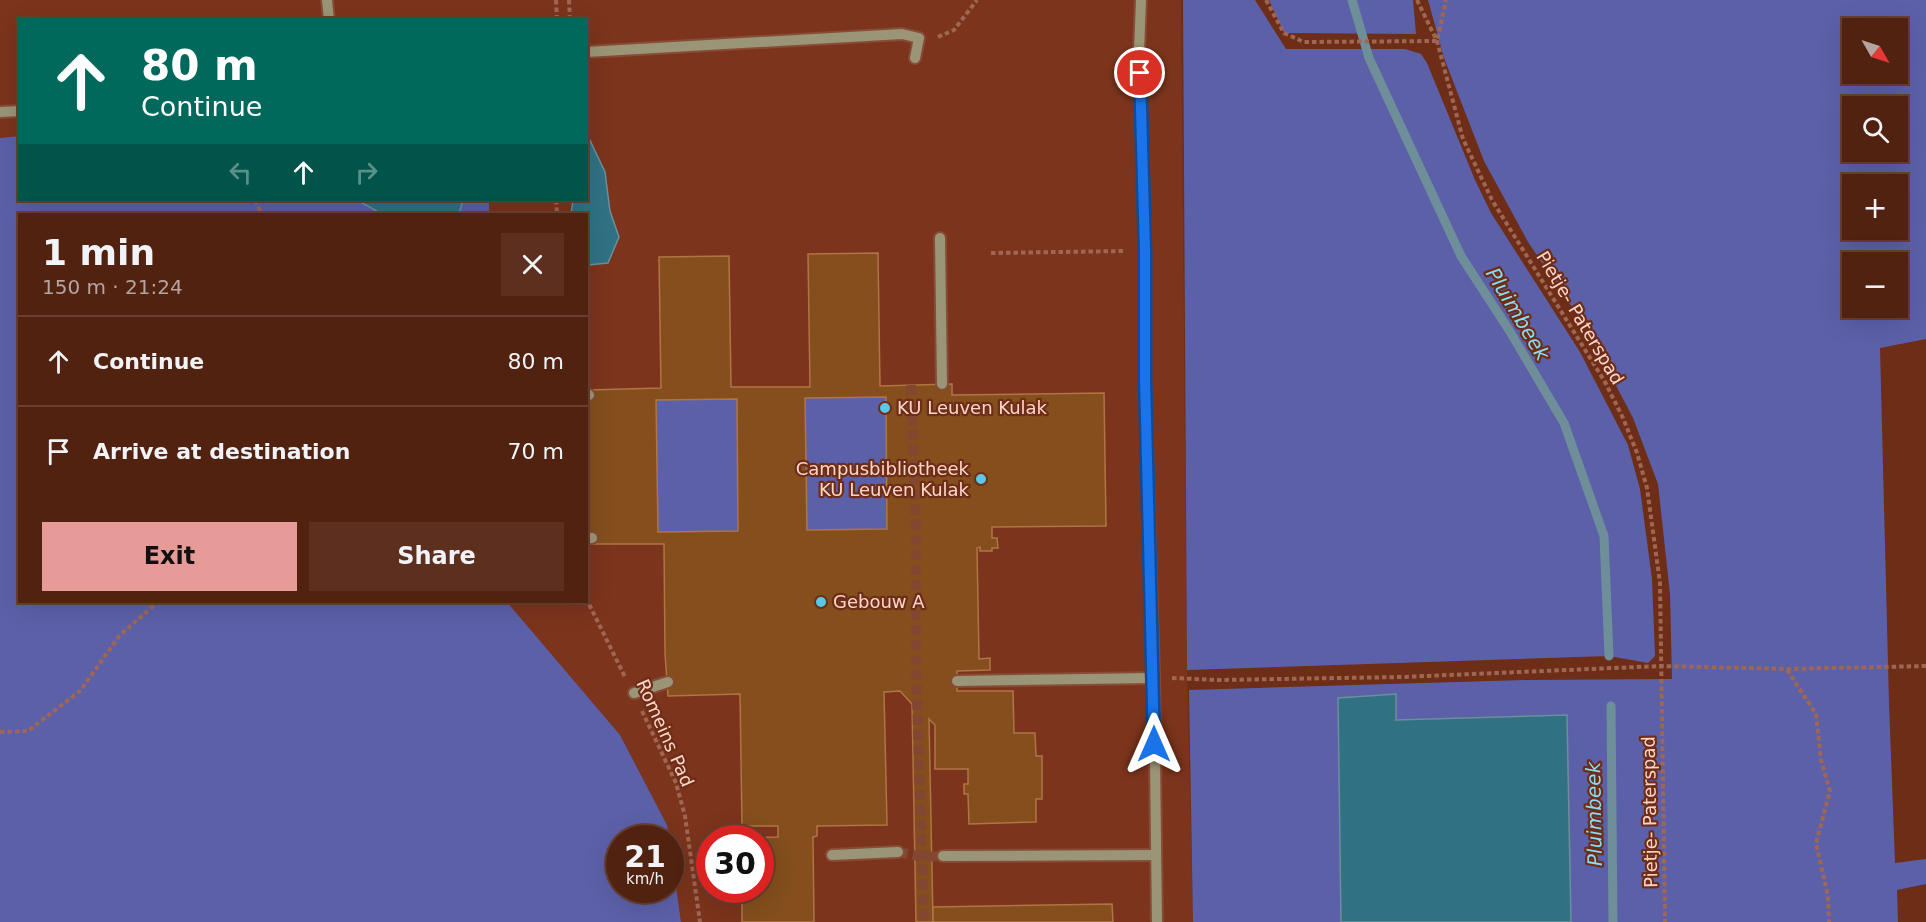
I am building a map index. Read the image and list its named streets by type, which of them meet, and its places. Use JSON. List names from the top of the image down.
{
  "streets": {
    "path": ["Pietje- Paterspad", "Romeins Pad"]
  },
  "water": ["Pluimbeek"],
  "places": ["KU Leuven Kulak", "Campusbibliotheek KU Leuven Kulak", "Gebouw A"],
  "north": "bottom right",
  "page": {
    "map_buttons": ["+", "−"],
    "turn": ["80 m", "Continue"],
    "heading": ["1 min", "150 m · 21:24"],
    "list": [
      {
        "name": "Continue",
        "value": "80 m"
      },
      {
        "name": "Arrive at destination",
        "value": "70 m"
      }
    ],
    "buttons": ["Exit", "Share"],
    "speed": "21 km/h",
    "limit": "30"
  }
}
